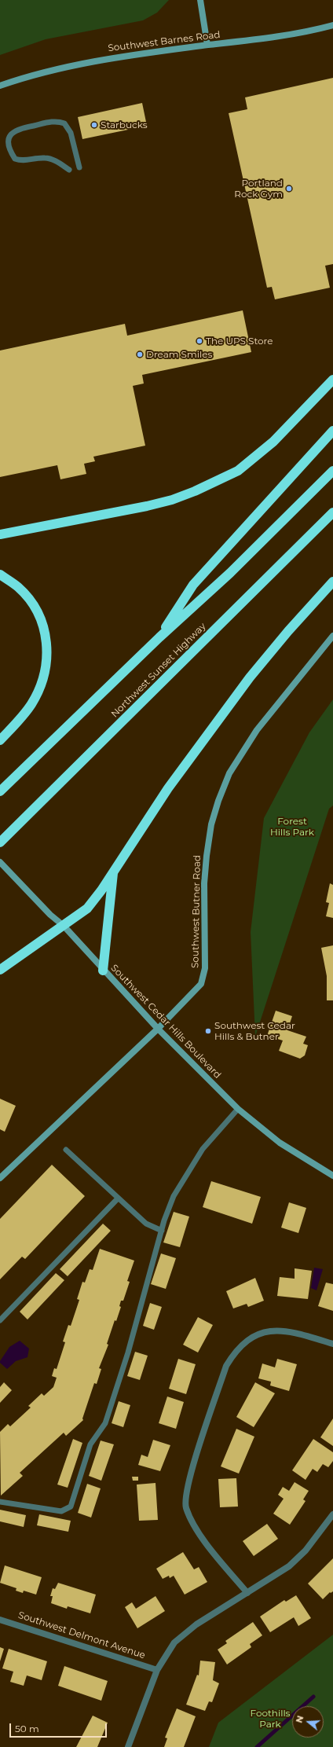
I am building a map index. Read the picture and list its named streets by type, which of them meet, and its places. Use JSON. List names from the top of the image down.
{
  "streets": {
    "highway": ["Northwest Sunset Highway"],
    "main road": ["Southwest Barnes Road", "Southwest Butner Road", "Southwest Cedar Hills Boulevard"],
    "street": ["Southwest Delmont Avenue"]
  },
  "crossings": [
    ["Southwest Butner Road", "Southwest Cedar Hills Boulevard"]
  ],
  "parks": ["Forest Hills Park", "Foothills Park"],
  "places": [
    "Starbucks",
    "Portland Rock Gym",
    "The UPS Store",
    "Dream Smiles",
    "Southwest Cedar Hills & Butner"
  ],
  "scale_bar": "50 m",
  "north": "left"
}
